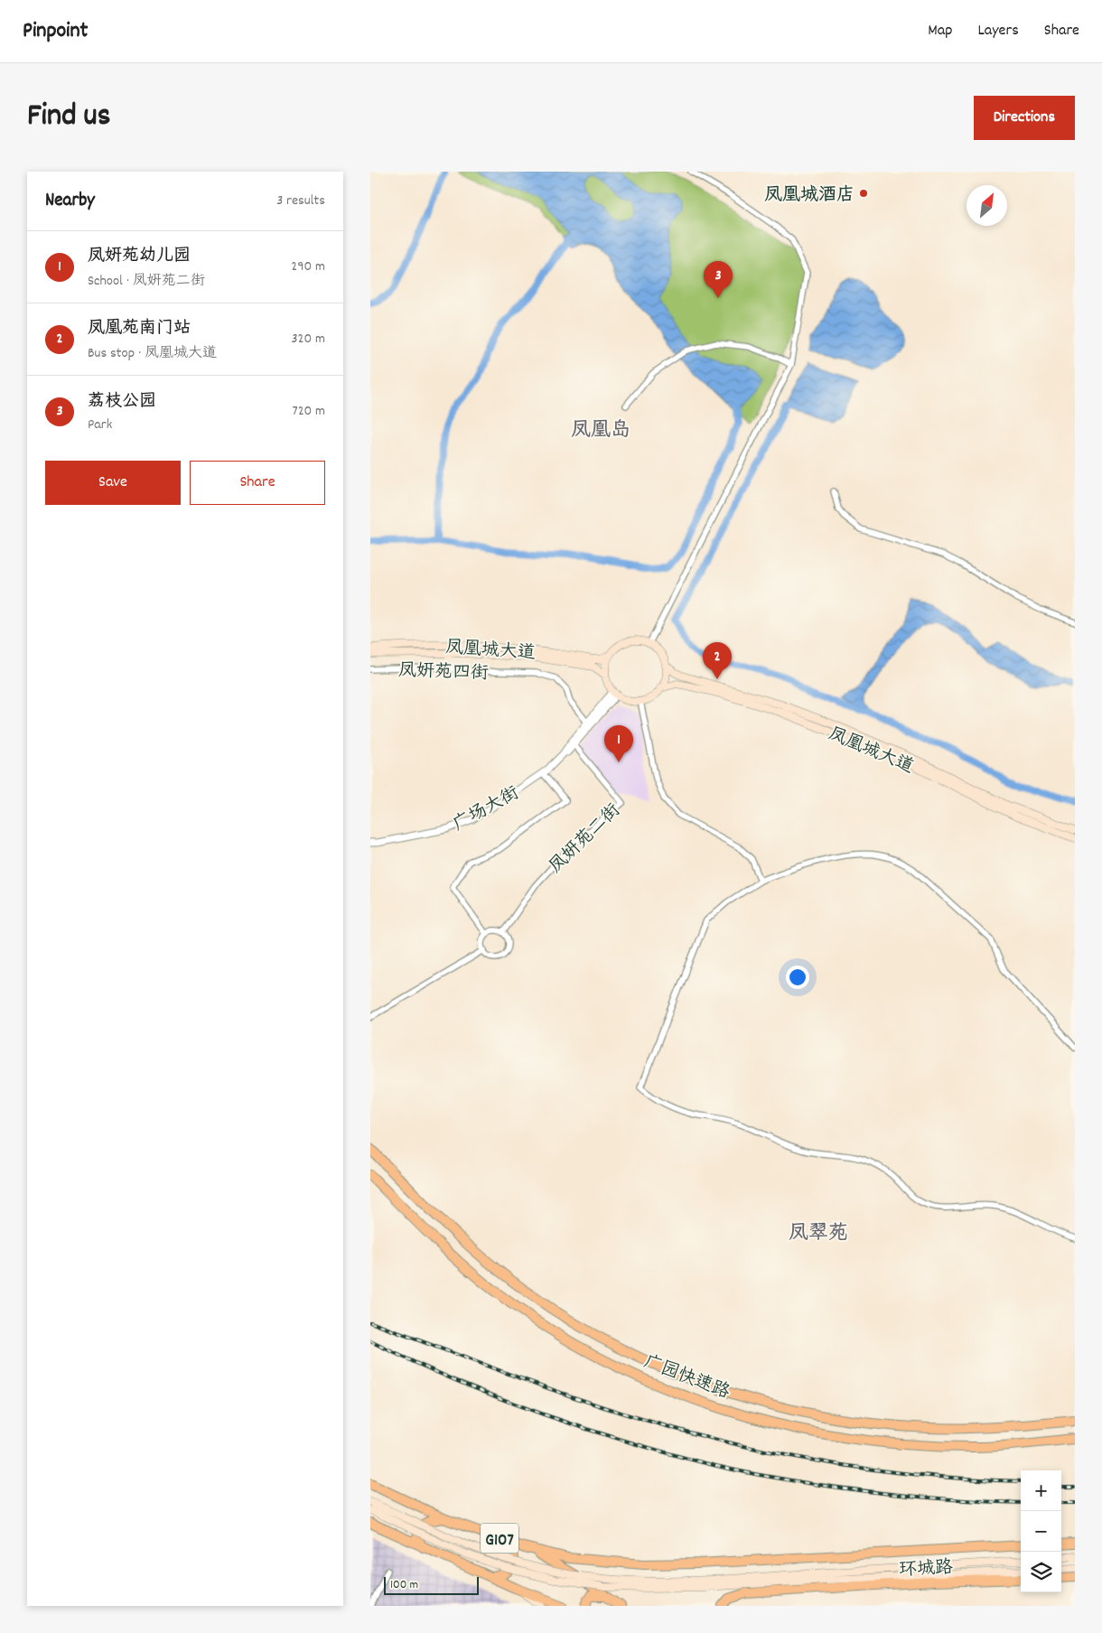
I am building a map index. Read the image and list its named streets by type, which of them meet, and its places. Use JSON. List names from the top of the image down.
{
  "streets": {
    "highway": ["广园快速路", "G107"],
    "main road": ["凤凰城大道", "环城路"],
    "street": ["凤妍苑四街", "广场大街", "凤妍苑二街"]
  },
  "crossings": [
    ["凤凰城大道", "广场大街"],
    ["凤妍苑四街", "广场大街"],
    ["广场大街", "凤妍苑二街"]
  ],
  "districts": ["凤凰岛", "凤翠苑"],
  "places": ["凤凰城酒店"],
  "scale_bar": "100 m",
  "north": "top right",
  "page": {
    "header": "Pinpoint",
    "nav": ["Map", "Layers", "Share"],
    "title": "Find us",
    "buttons": [
      "Directions",
      ["Save", "Share"]
    ],
    "heading": ["Nearby", "3 results"],
    "list": [
      {
        "mark": "1",
        "name": "凤妍苑幼儿园",
        "note": "School · 凤妍苑二街",
        "value": "290 m"
      },
      {
        "mark": "2",
        "name": "凤凰苑南门站",
        "note": "Bus stop · 凤凰城大道",
        "value": "320 m"
      },
      {
        "mark": "3",
        "name": "荔枝公园",
        "note": "Park",
        "value": "720 m"
      }
    ],
    "pins": ["3", "2", "1"],
    "map_buttons": ["+", "−"],
    "scale": "100 m"
  }
}
